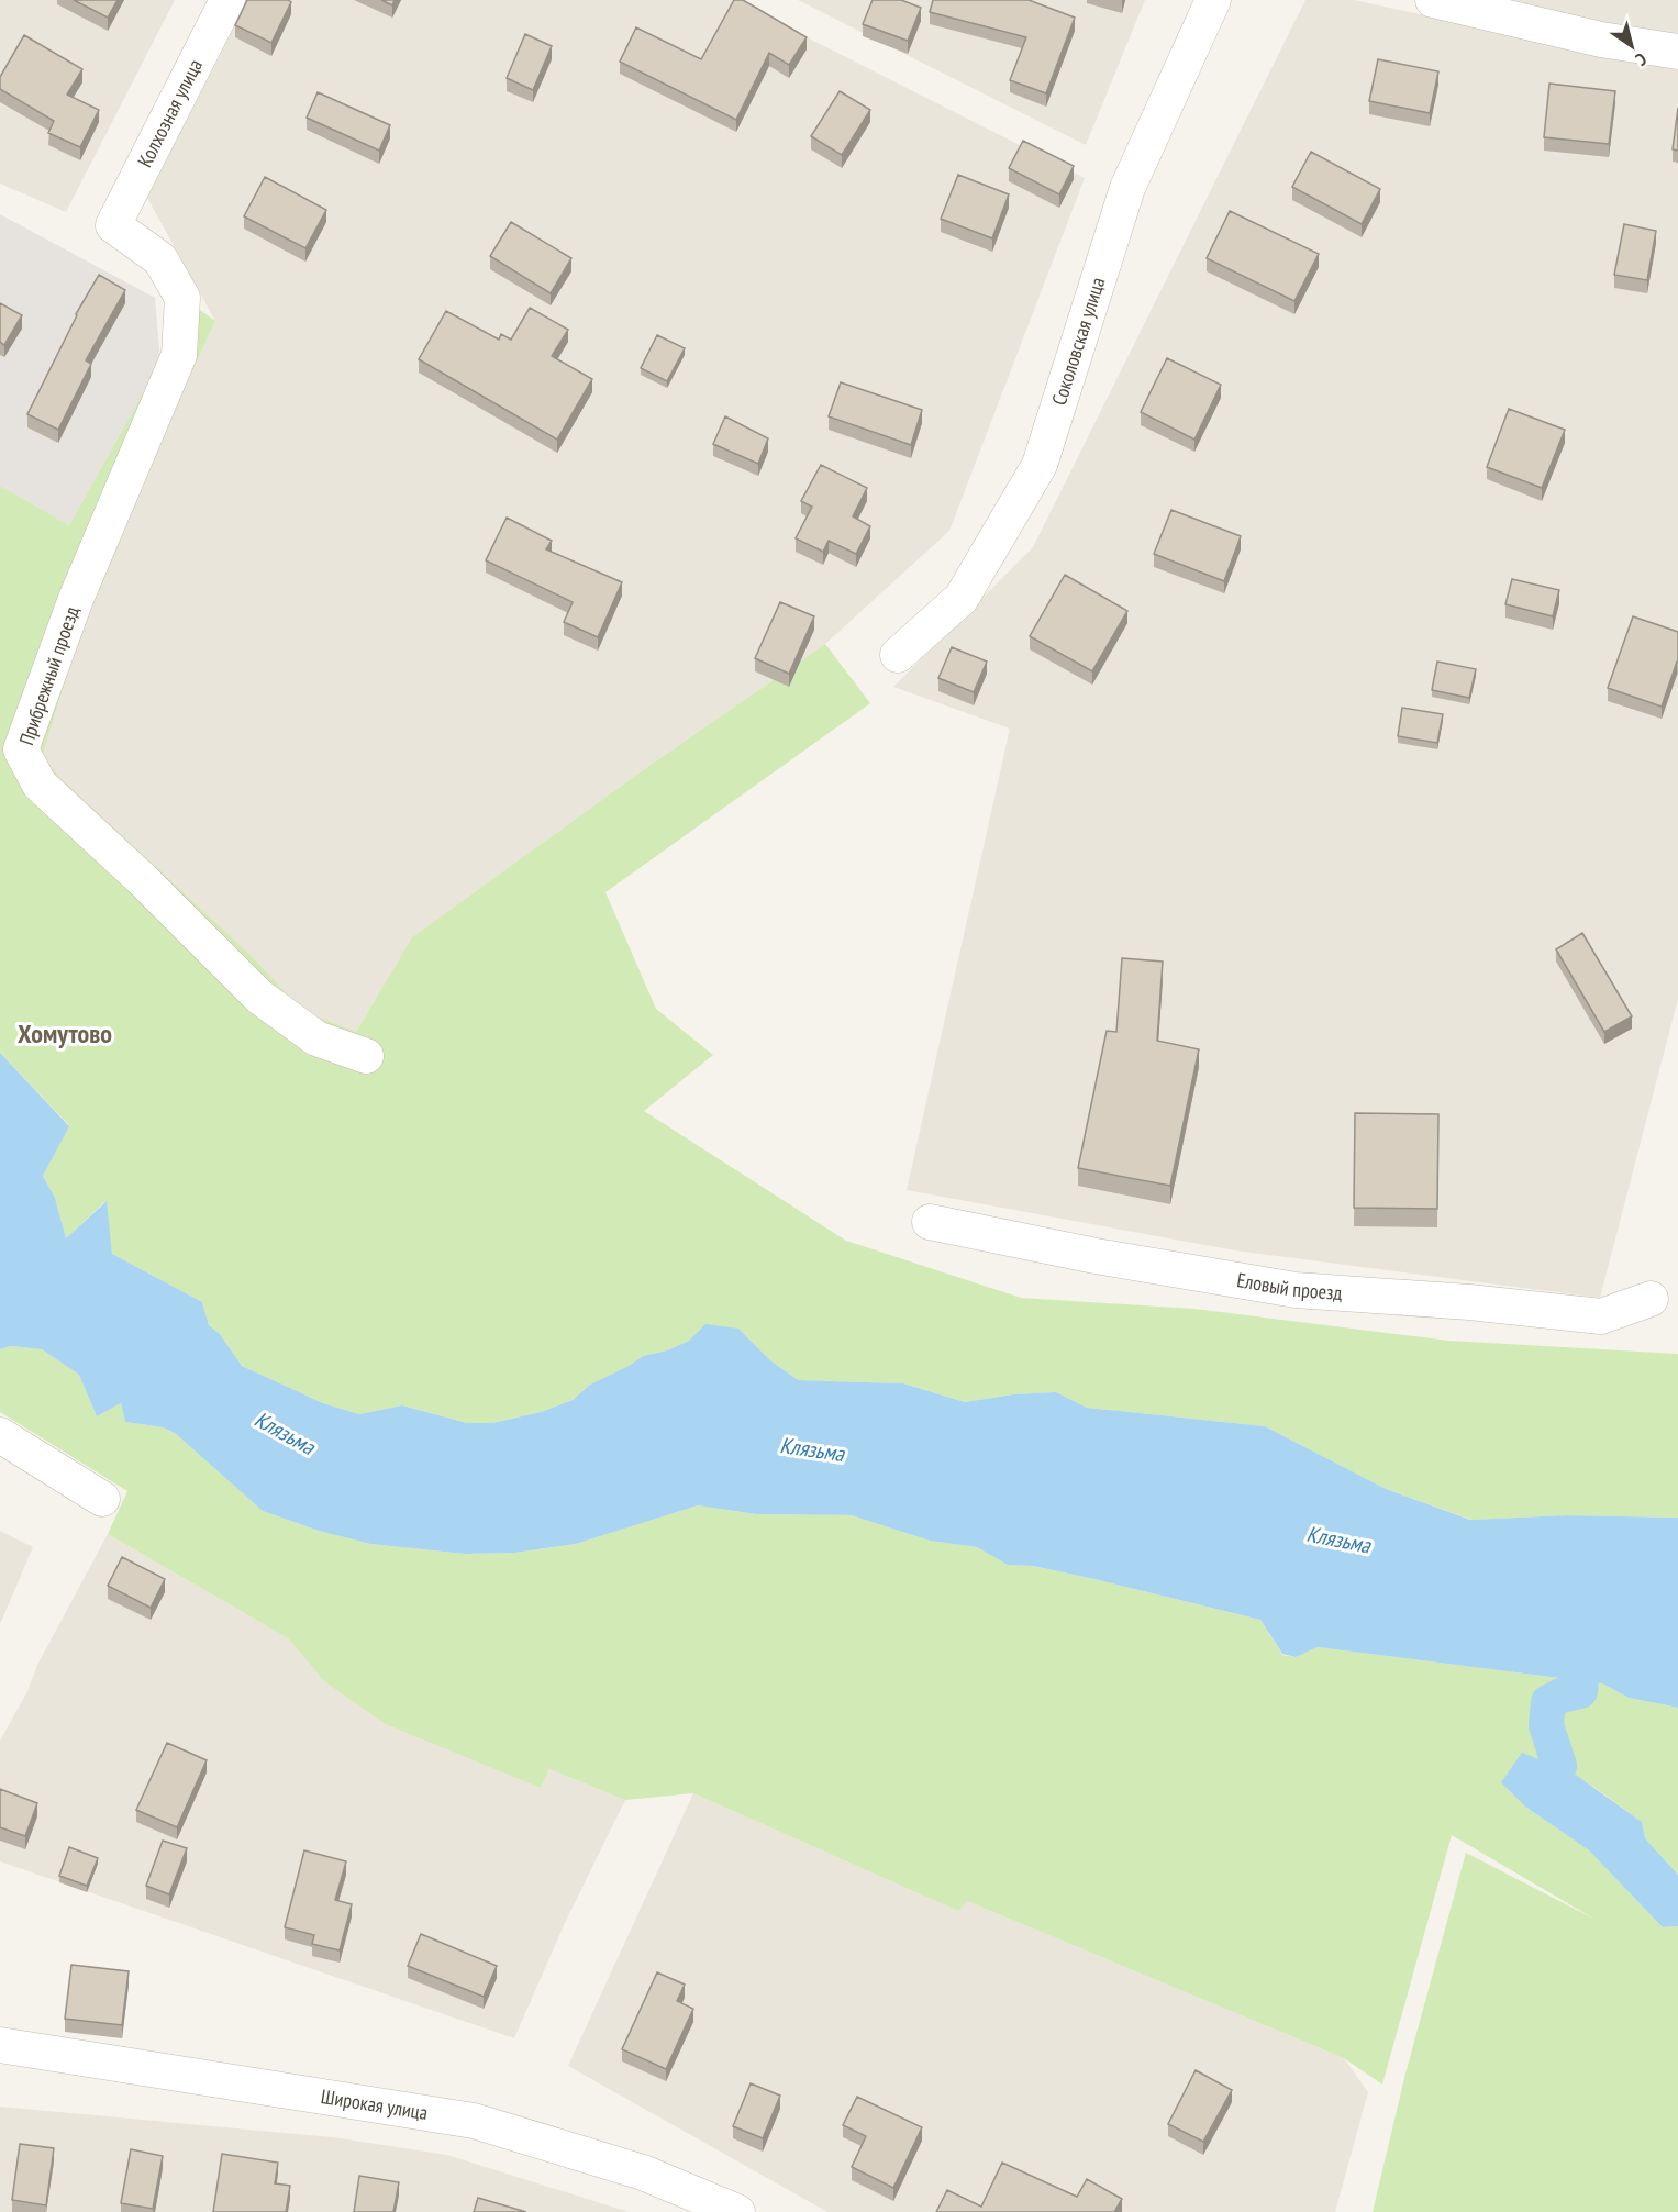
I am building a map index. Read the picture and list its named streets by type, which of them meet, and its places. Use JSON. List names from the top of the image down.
{
  "streets": {
    "street": [
      "Колхозная улица",
      "Соколовская улица",
      "Прибрежный проезд",
      "Еловый проезд",
      "Широкая улица"
    ]
  },
  "crossings": [
    ["Колхозная улица", "Прибрежный проезд"]
  ],
  "districts": ["Хомутово"],
  "water": ["Клязьма"],
  "north": "bottom right"
}
